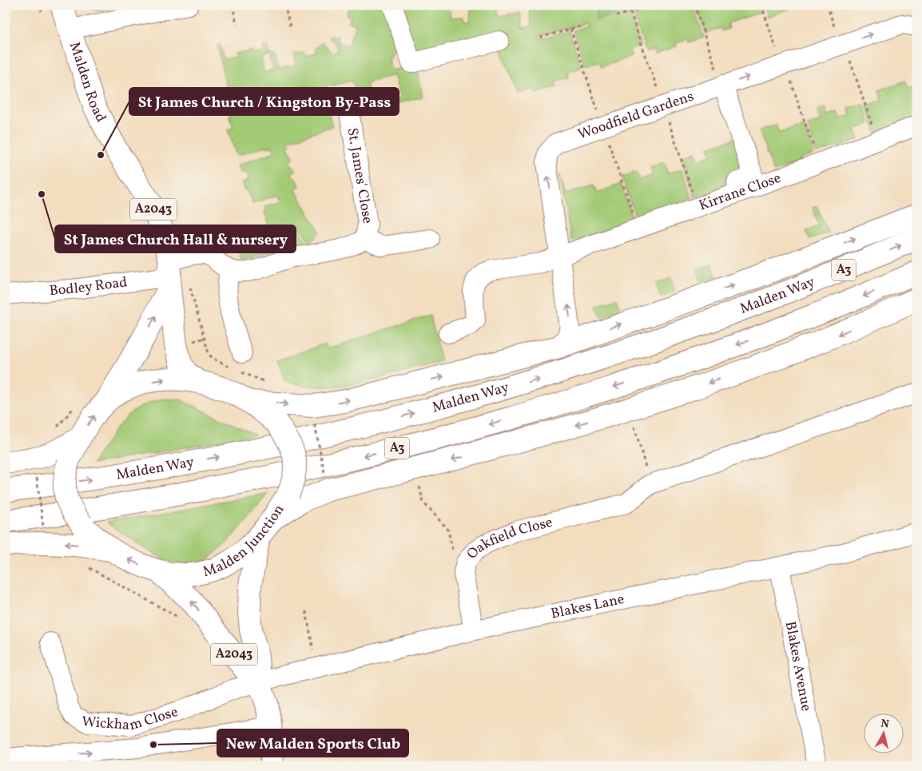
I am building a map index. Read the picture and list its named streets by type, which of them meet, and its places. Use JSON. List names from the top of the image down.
{
  "streets": {
    "main road": [
      "Malden Road",
      "A2043",
      "A3",
      "Malden Way",
      "Malden Junction"
    ],
    "street": [
      "Woodfield Gardens",
      "St. James' Close",
      "Kirrane Close",
      "Bodley Road",
      "Oakfield Close",
      "Blakes Lane",
      "Blakes Avenue",
      "Wickham Close"
    ]
  },
  "crossings": [
    ["Malden Road", "Bodley Road"],
    ["Malden Road", "Malden Junction"],
    ["Woodfield Gardens", "Kirrane Close"],
    ["A2043", "Malden Junction"],
    ["A2043", "Blakes Lane"],
    ["A2043", "Wickham Close"],
    ["Oakfield Close", "Blakes Lane"],
    ["Blakes Lane", "Blakes Avenue"],
    ["Blakes Lane", "Wickham Close"]
  ],
  "places": ["St James Church / Kingston By-Pass", "St James Church Hall & nursery", "New Malden Sports Club"],
  "north": "top"
}
